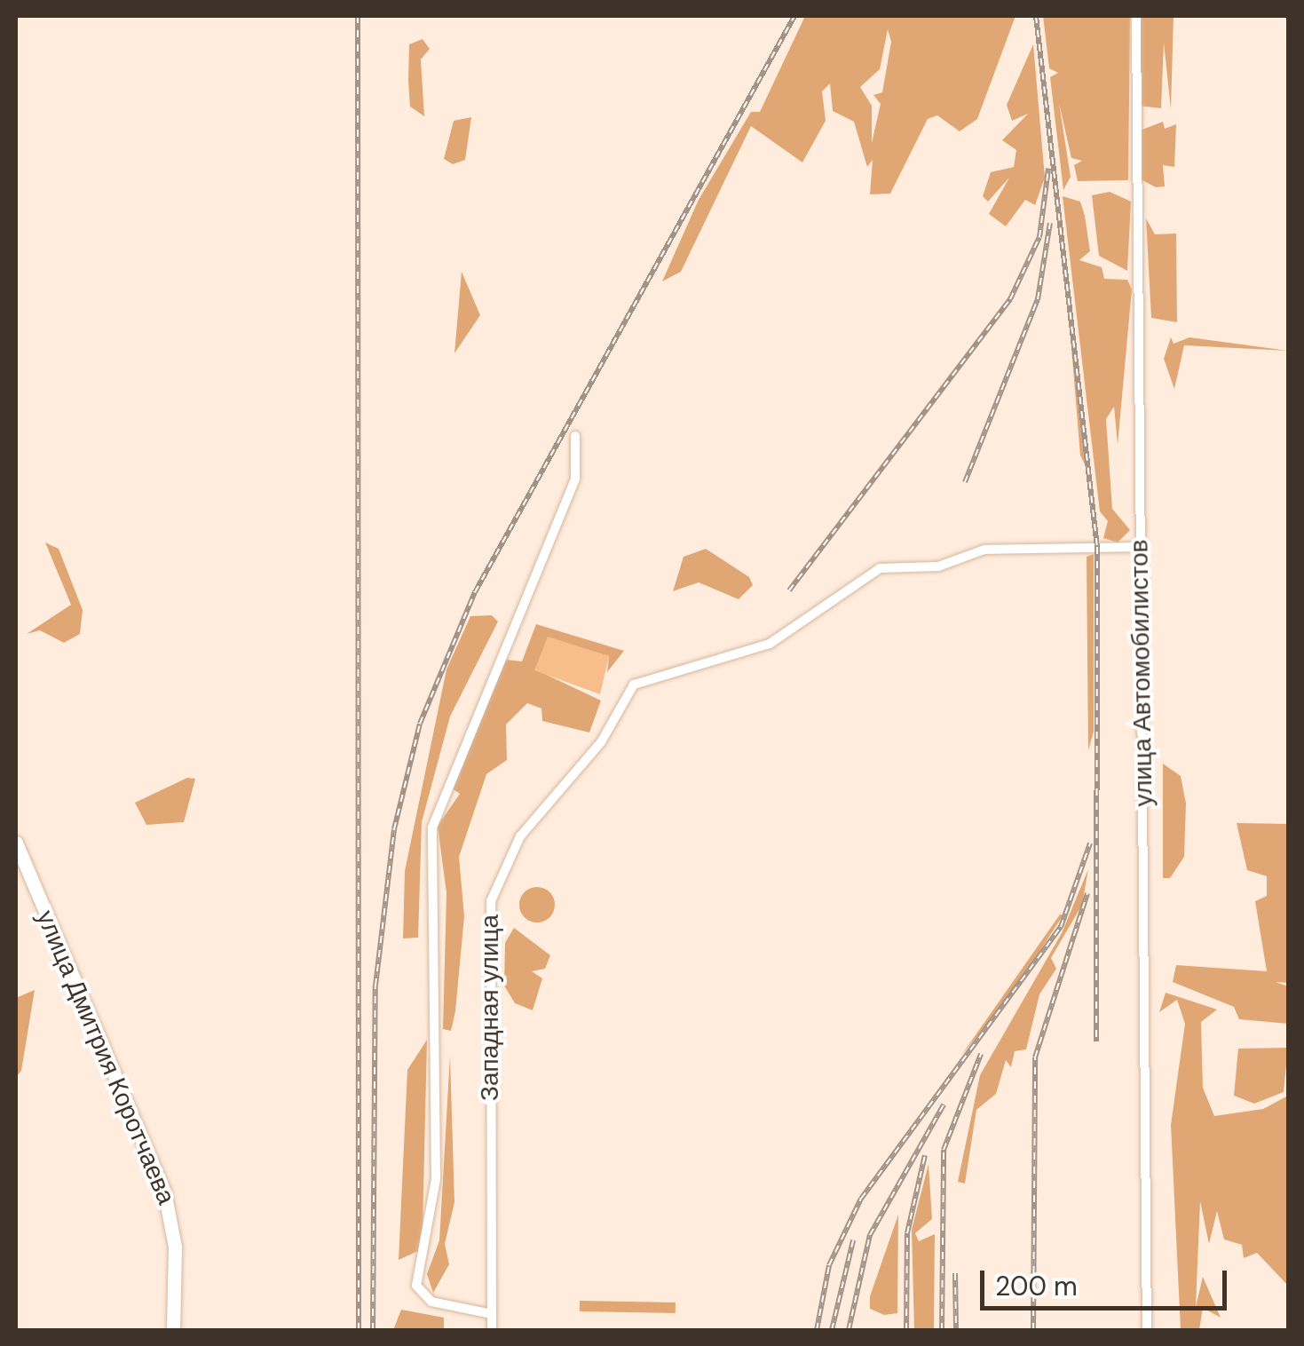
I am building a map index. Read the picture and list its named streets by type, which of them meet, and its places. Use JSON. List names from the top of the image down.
{
  "streets": {
    "street": ["улица Автомобилистов", "Западная улица", "улица Дмитрия Коротчаева"]
  },
  "crossings": [
    ["улица Автомобилистов", "Западная улица"]
  ],
  "scale_bar": "200 m"
}
